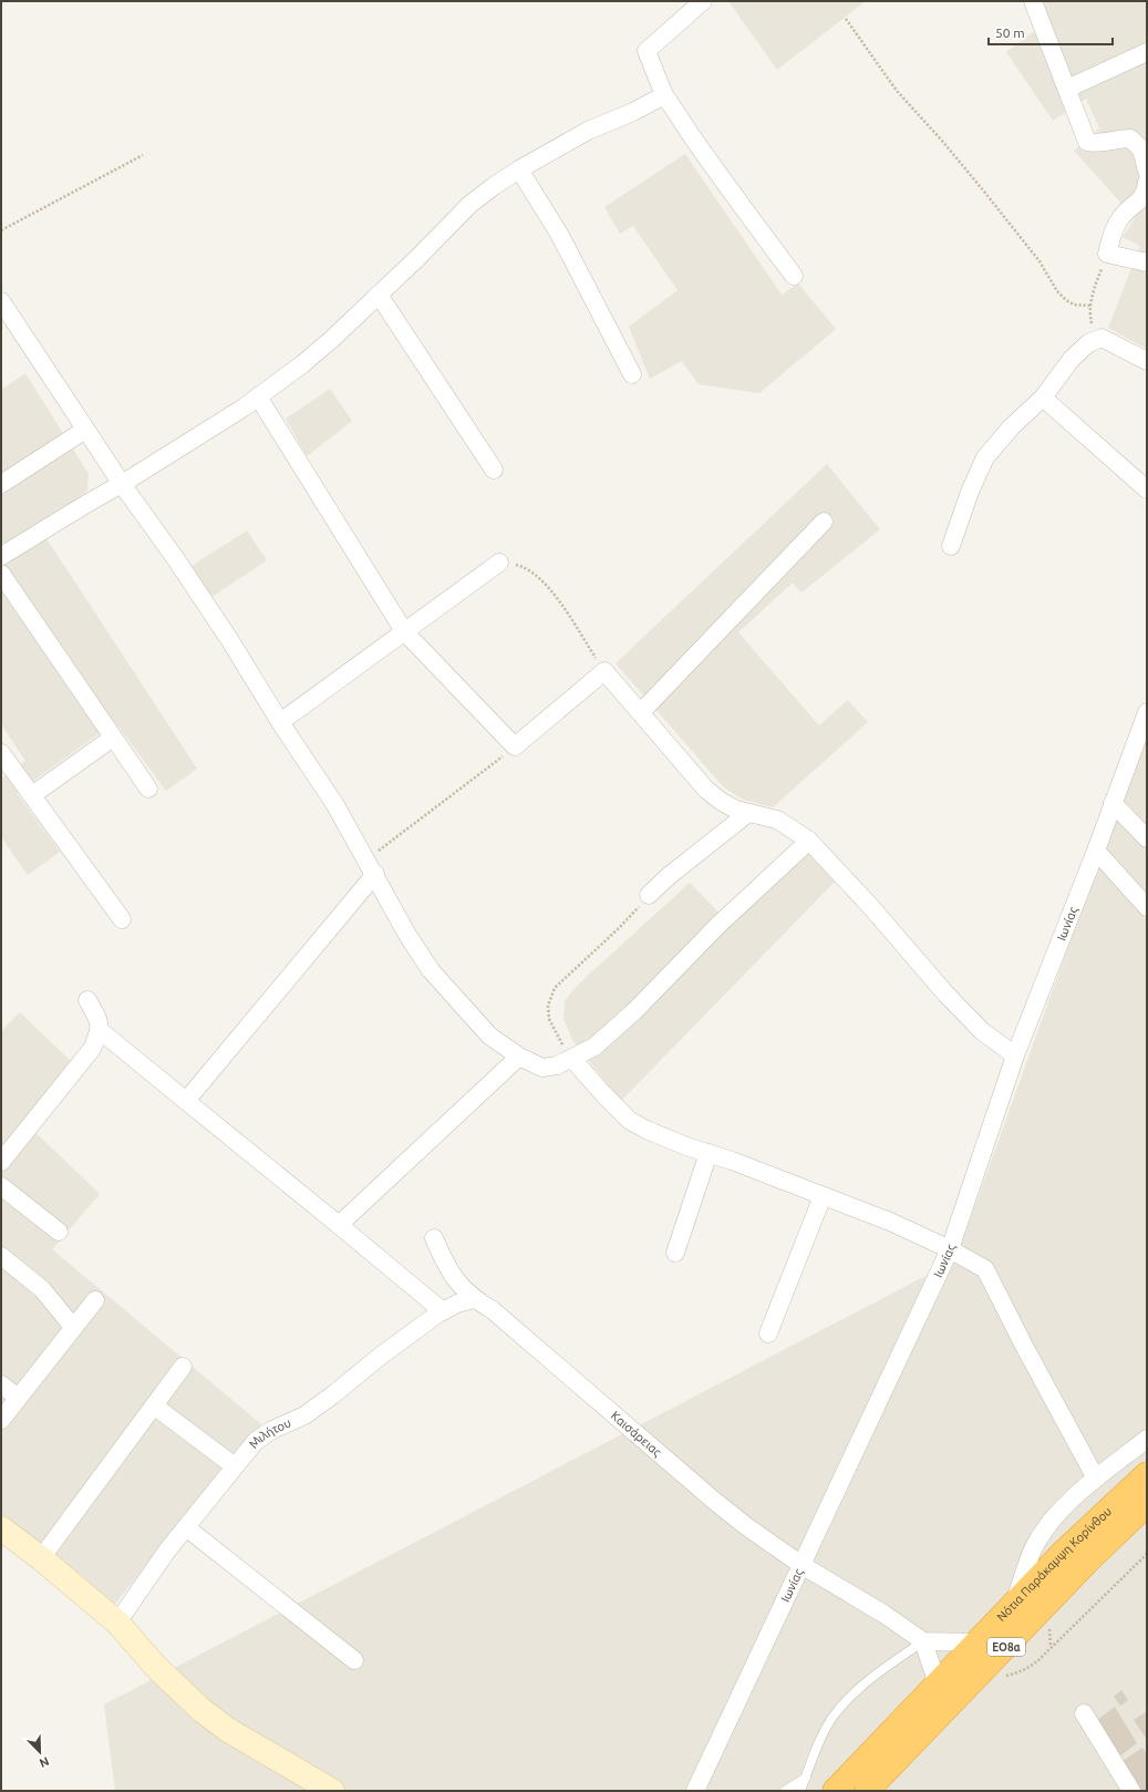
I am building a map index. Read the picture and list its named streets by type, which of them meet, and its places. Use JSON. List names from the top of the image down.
{
  "streets": {
    "highway": ["Νότια Παράκαμψη Κορίνθου", "ΕΟ8α"],
    "street": ["Ιωνίας", "Μιλήτου", "Καισάρειας"]
  },
  "crossings": [
    ["Ιωνίας", "Καισάρειας"],
    ["Μιλήτου", "Καισάρειας"]
  ],
  "scale_bar": "50 m",
  "north": "bottom right"
}
